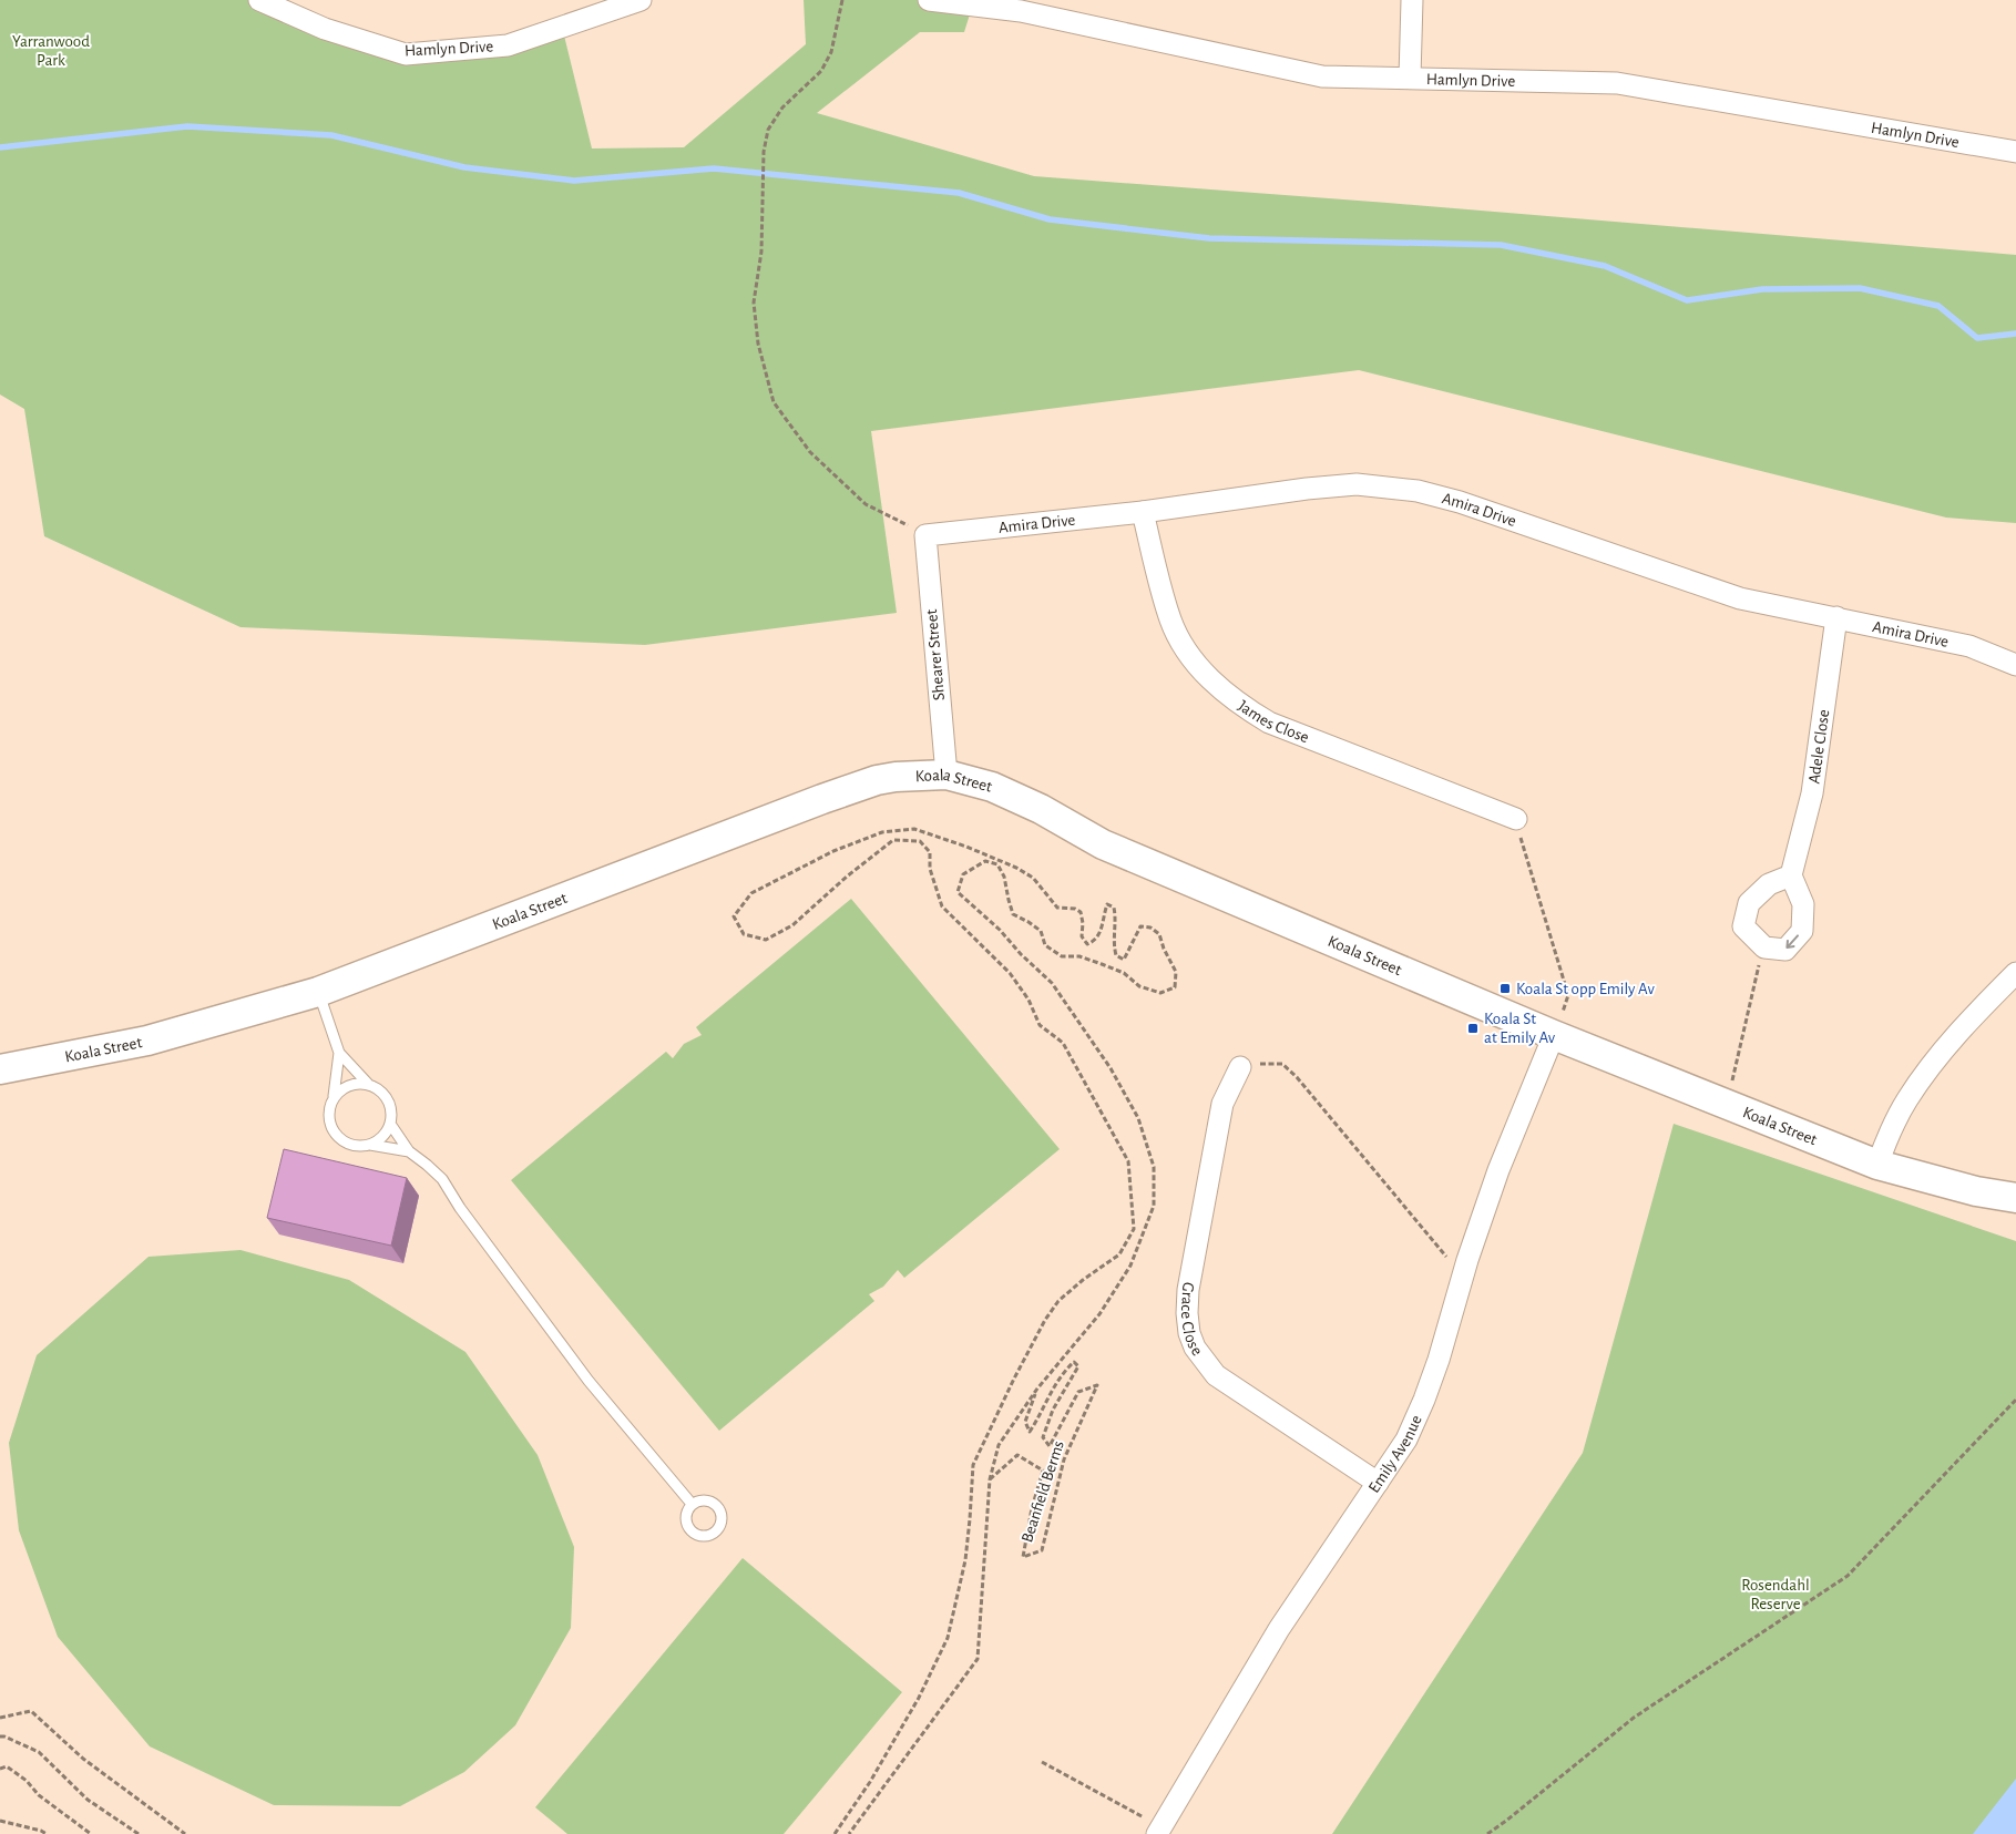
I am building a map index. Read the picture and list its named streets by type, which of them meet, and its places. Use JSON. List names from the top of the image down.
{
  "streets": {
    "street": [
      "Hamlyn Drive",
      "Amira Drive",
      "Shearer Street",
      "James Close",
      "Adele Close",
      "Koala Street",
      "Grace Close",
      "Emily Avenue"
    ],
    "path": ["Beanfield Berms"]
  },
  "crossings": [
    ["Amira Drive", "Shearer Street"],
    ["Amira Drive", "James Close"],
    ["Amira Drive", "Adele Close"],
    ["Shearer Street", "Koala Street"],
    ["Koala Street", "Emily Avenue"],
    ["Grace Close", "Emily Avenue"]
  ],
  "parks": ["Yarranwood Park", "Rosendahl Reserve"],
  "places": {
    "transit": ["Koala St opp Emily Av", "Koala St at Emily Av"]
  }
}
